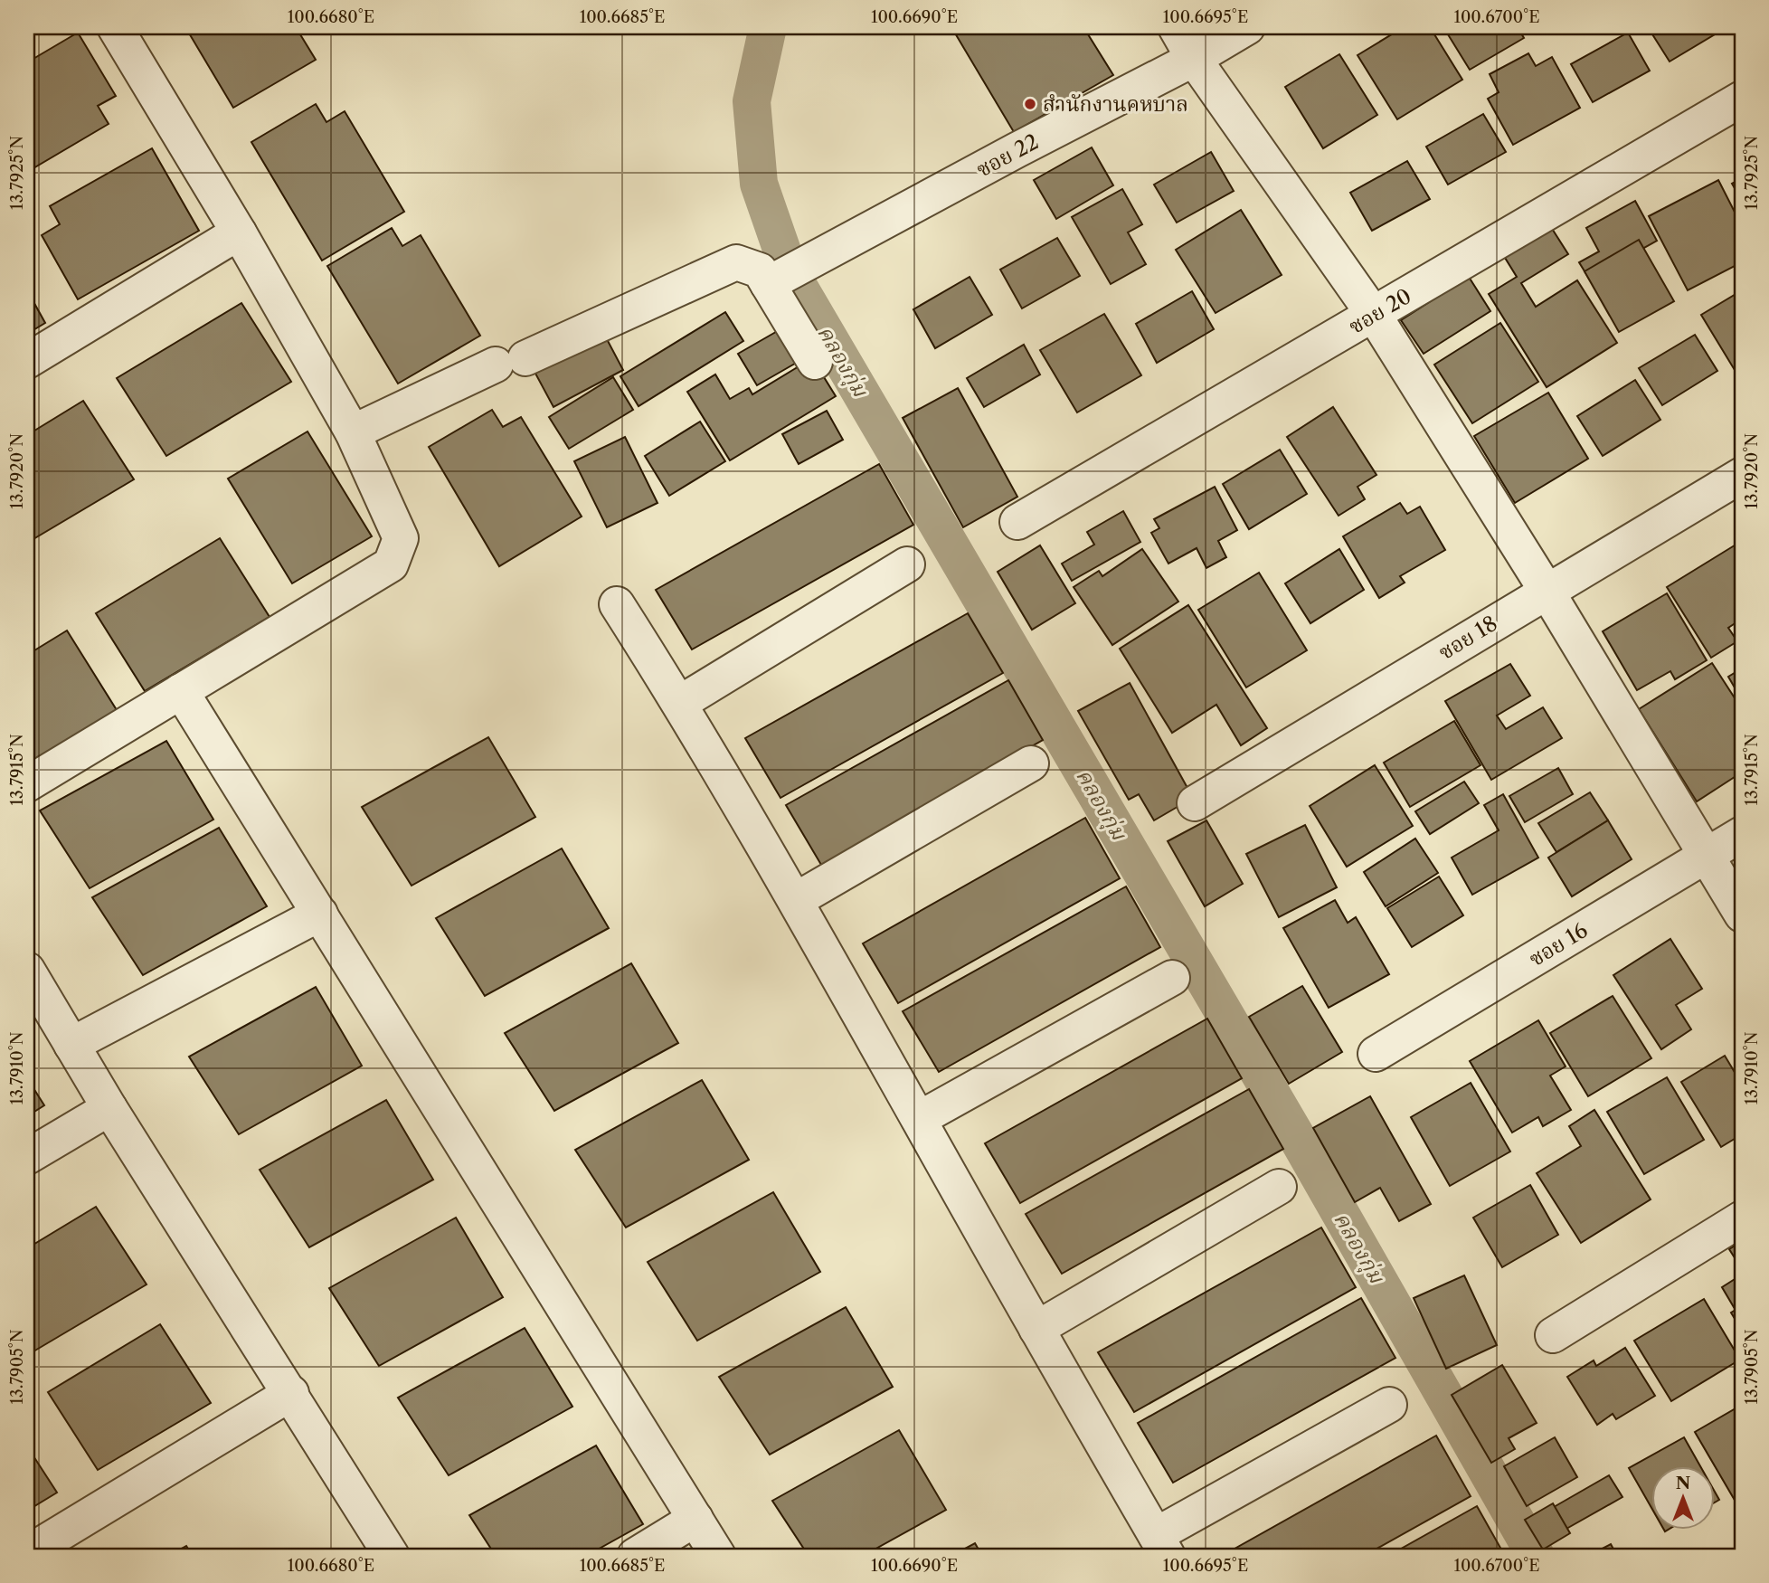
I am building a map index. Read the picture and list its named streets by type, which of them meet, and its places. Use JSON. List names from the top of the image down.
{
  "streets": {
    "street": [
      "ซอย 22",
      "ซอย 20",
      "ซอย 18",
      "ซอย 16"
    ]
  },
  "water": ["คลองกุ่ม"],
  "places": ["สำนักงานคหบาล"],
  "north": "top",
  "coordinates": [
    "100.6680°E",
    "100.6685°E",
    "100.6690°E",
    "100.6695°E",
    "100.6700°E",
    "13.7925°N",
    "13.7920°N",
    "13.7915°N",
    "13.7910°N",
    "13.7905°N"
  ]
}
